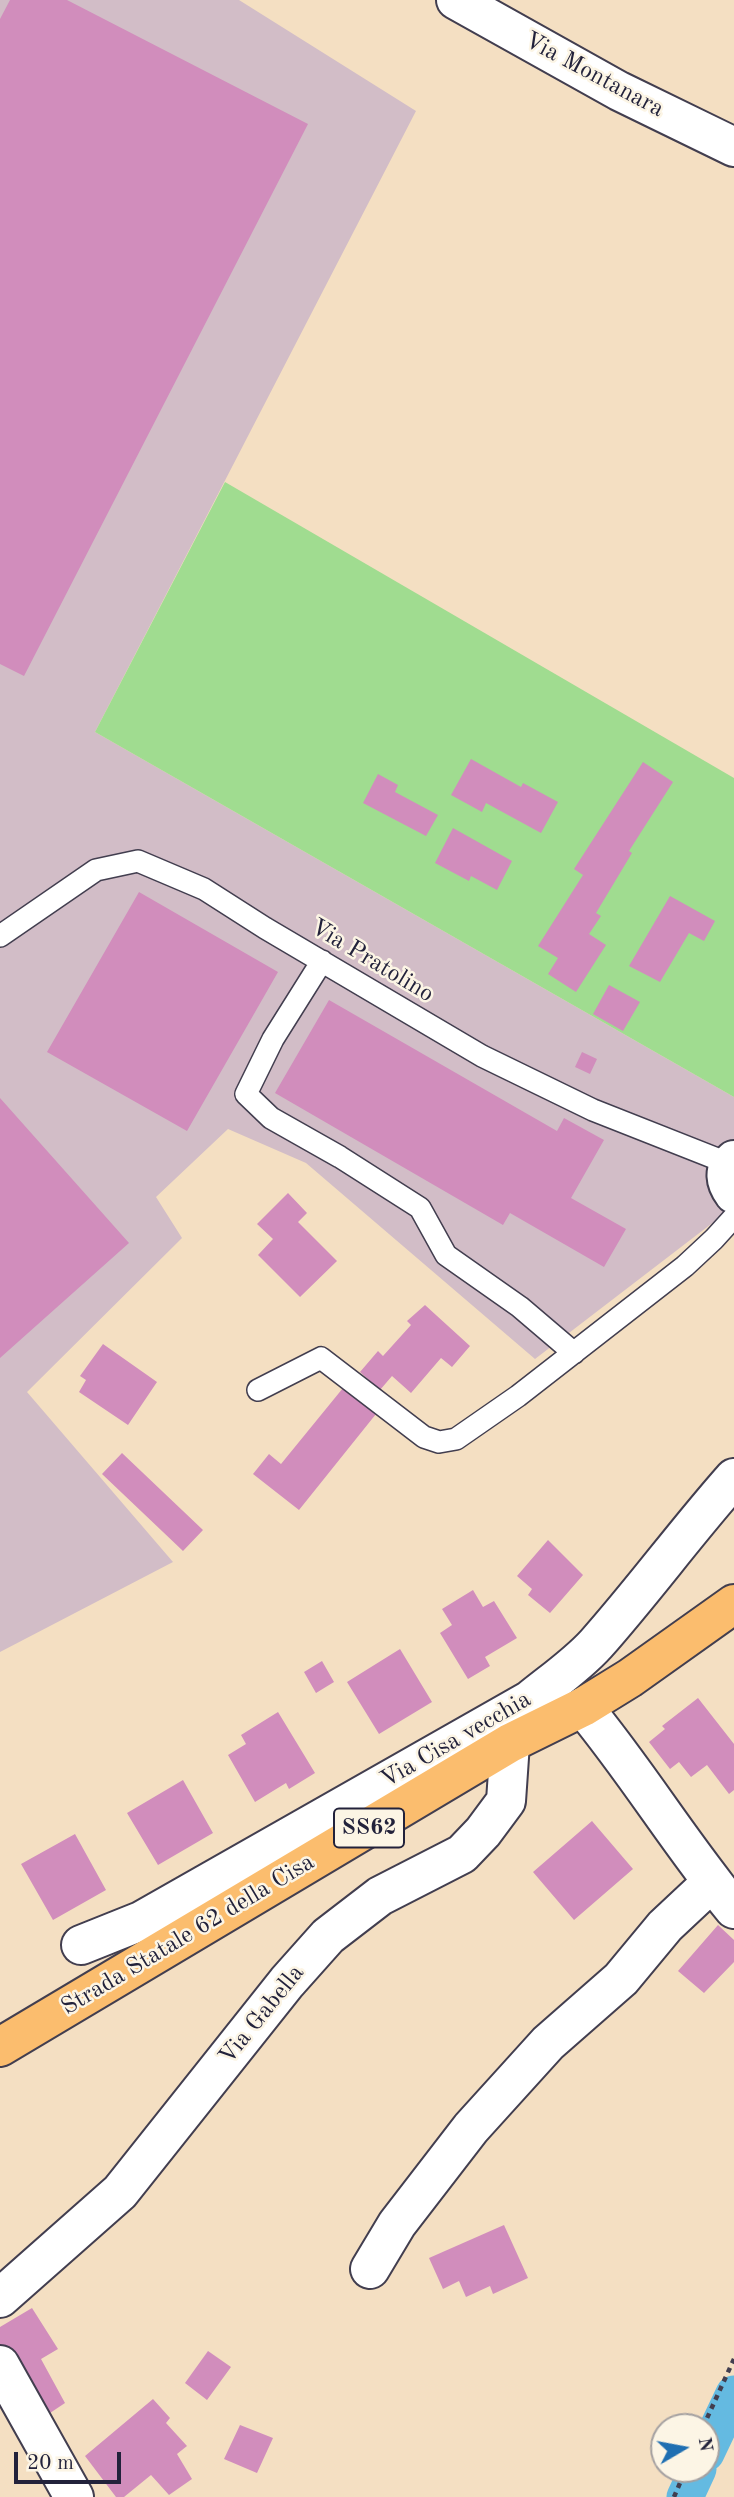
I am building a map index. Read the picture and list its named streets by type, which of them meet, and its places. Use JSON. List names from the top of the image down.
{
  "streets": {
    "main road": ["SS62", "Strada Statale 62 della Cisa"],
    "street": ["Via Montanara", "Via Cisa vecchia", "Via Gabella"],
    "lane": ["Via Pratolino"]
  },
  "crossings": [
    ["Strada Statale 62 della Cisa", "Via Gabella"]
  ],
  "scale_bar": "20 m",
  "north": "right"
}
